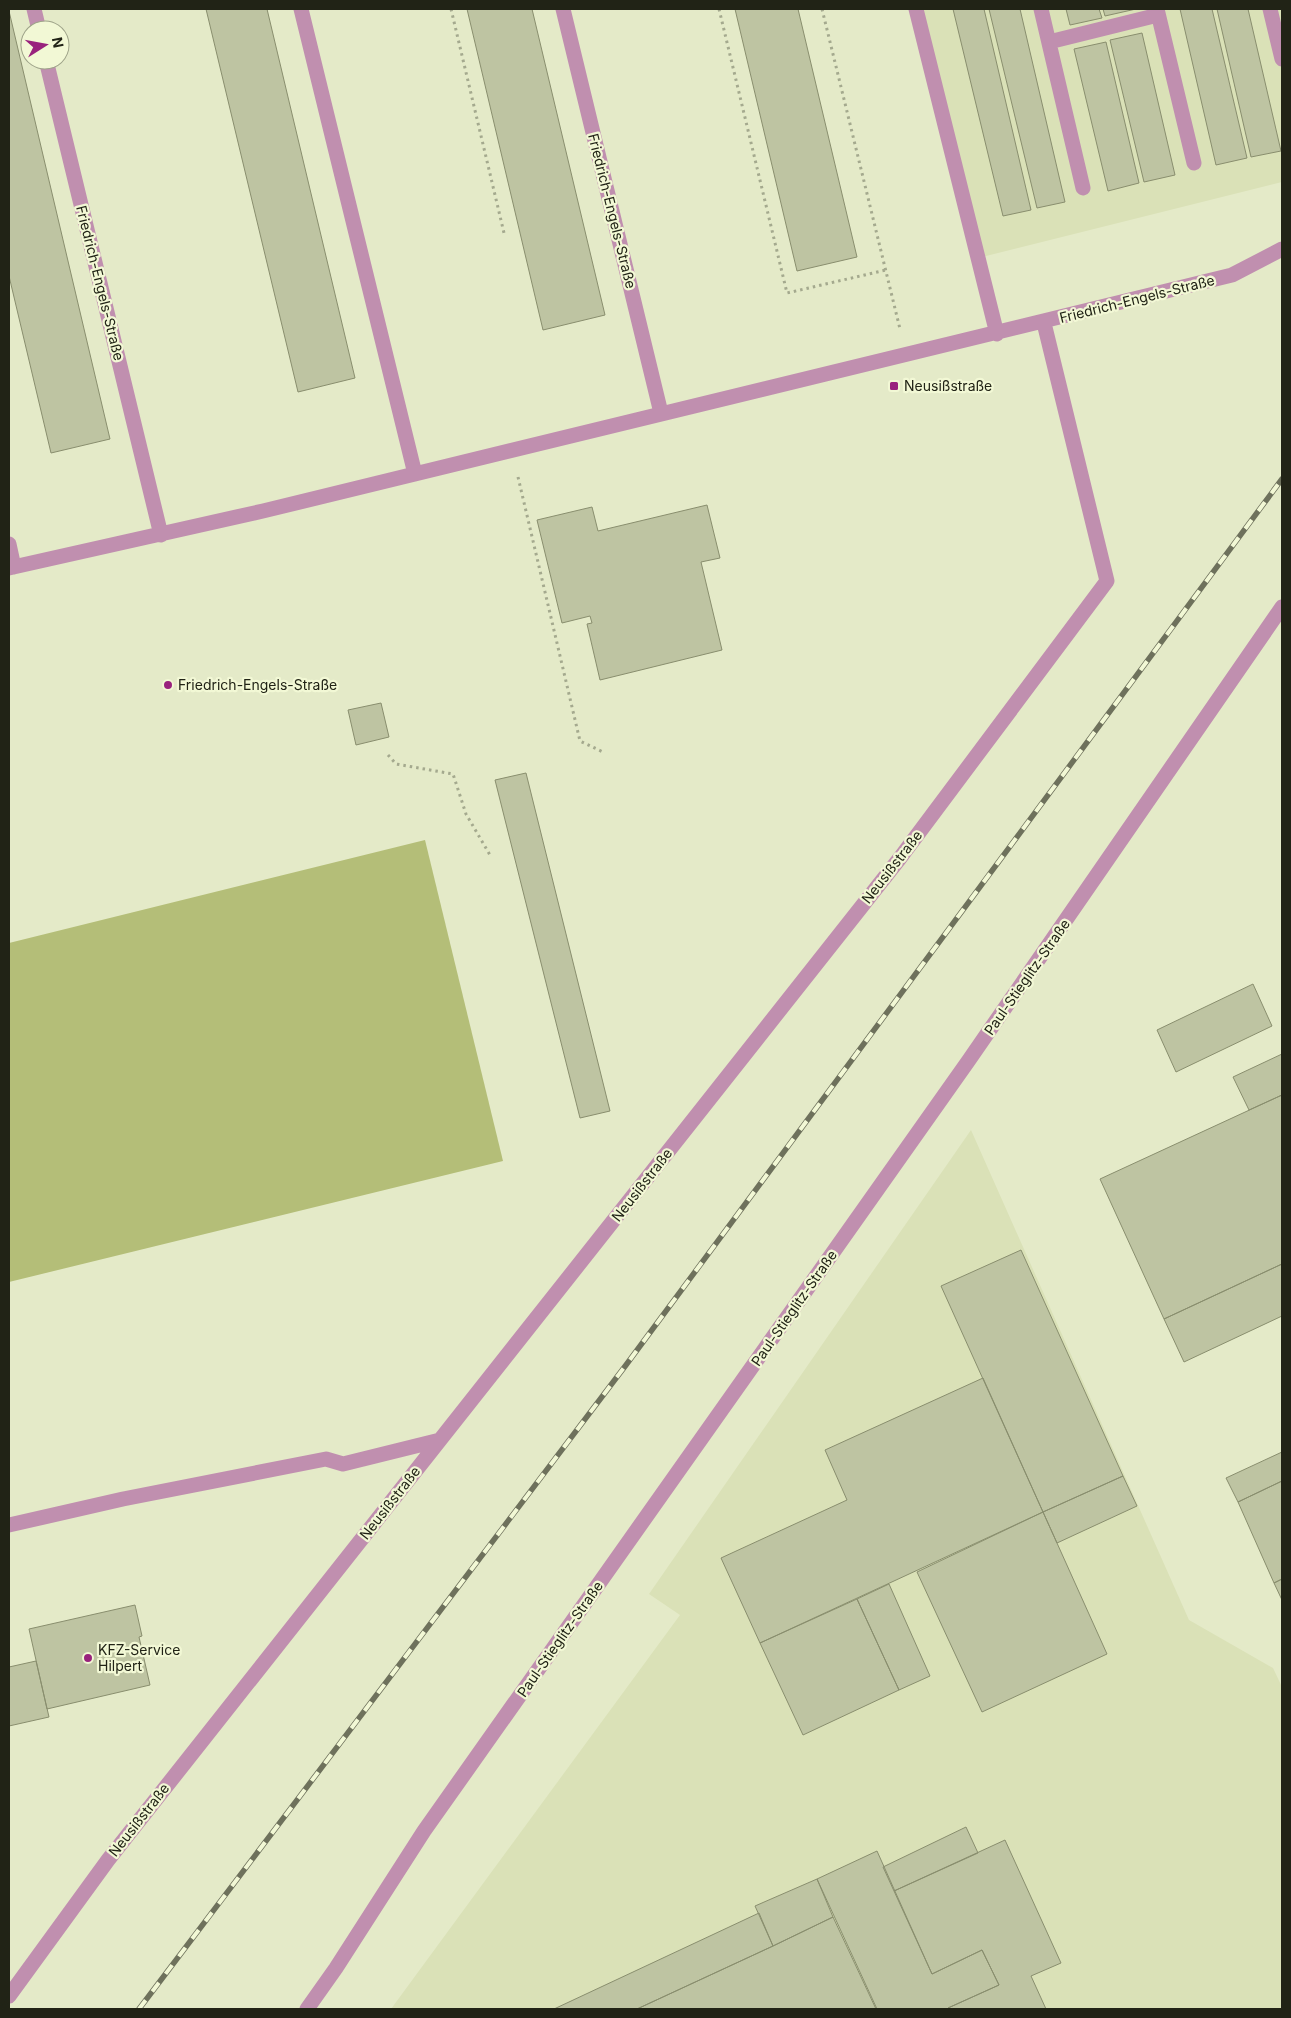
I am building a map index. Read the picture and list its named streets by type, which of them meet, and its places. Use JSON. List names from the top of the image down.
{
  "streets": {
    "street": ["Friedrich-Engels-Straße", "Neusißstraße", "Paul-Stieglitz-Straße"]
  },
  "crossings": [
    ["Friedrich-Engels-Straße", "Neusißstraße"]
  ],
  "places": {
    "transit": ["Neusißstraße"],
    "other": ["Friedrich-Engels-Straße", "KFZ-Service Hilpert"]
  },
  "north": "right"
}
